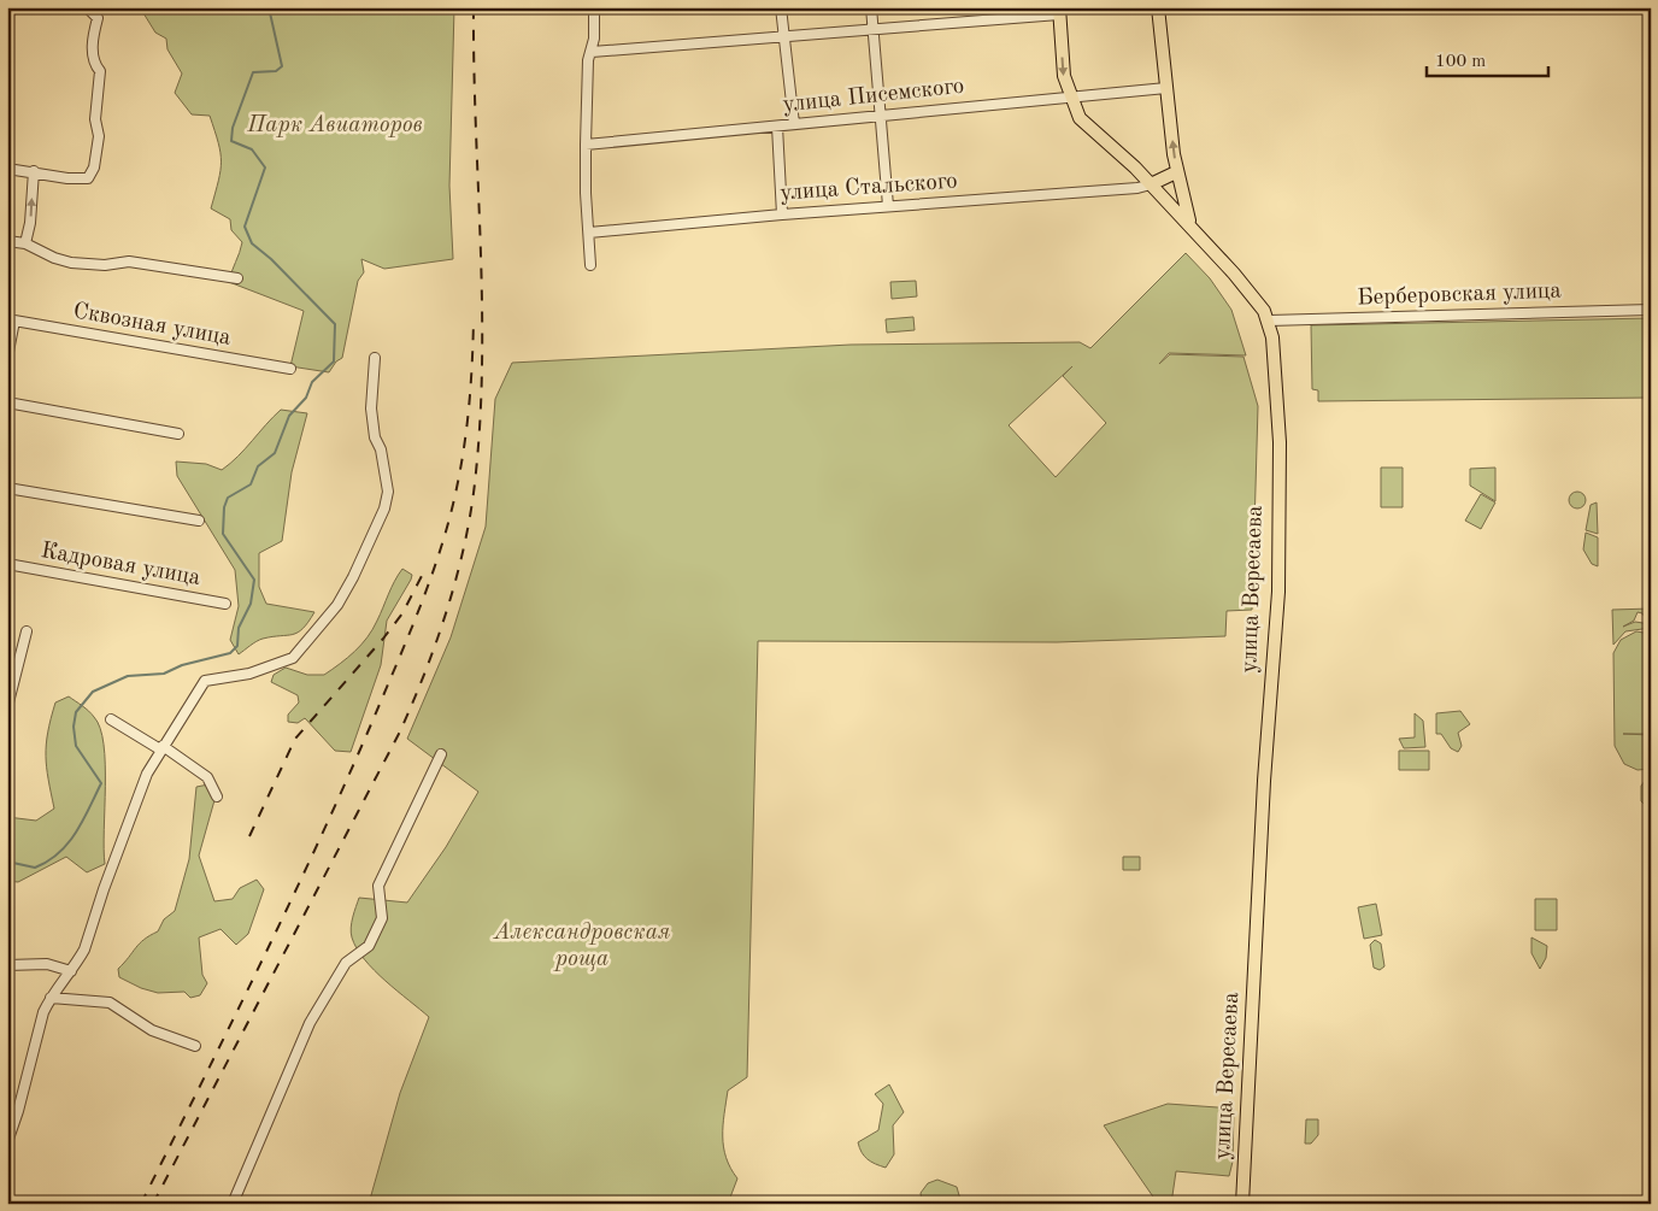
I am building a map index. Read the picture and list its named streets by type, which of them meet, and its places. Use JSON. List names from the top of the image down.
{
  "streets": {
    "main road": ["улица Вересаева"],
    "street": [
      "улица Писемского",
      "улица Стальского",
      "Берберовская улица",
      "Сквозная улица",
      "Кадровая улица"
    ]
  },
  "crossings": [
    ["улица Писемского", "улица Вересаева"],
    ["Берберовская улица", "улица Вересаева"]
  ],
  "parks": ["Парк Авиаторов", "Александровская роща"],
  "scale_bar": "100 m"
}
